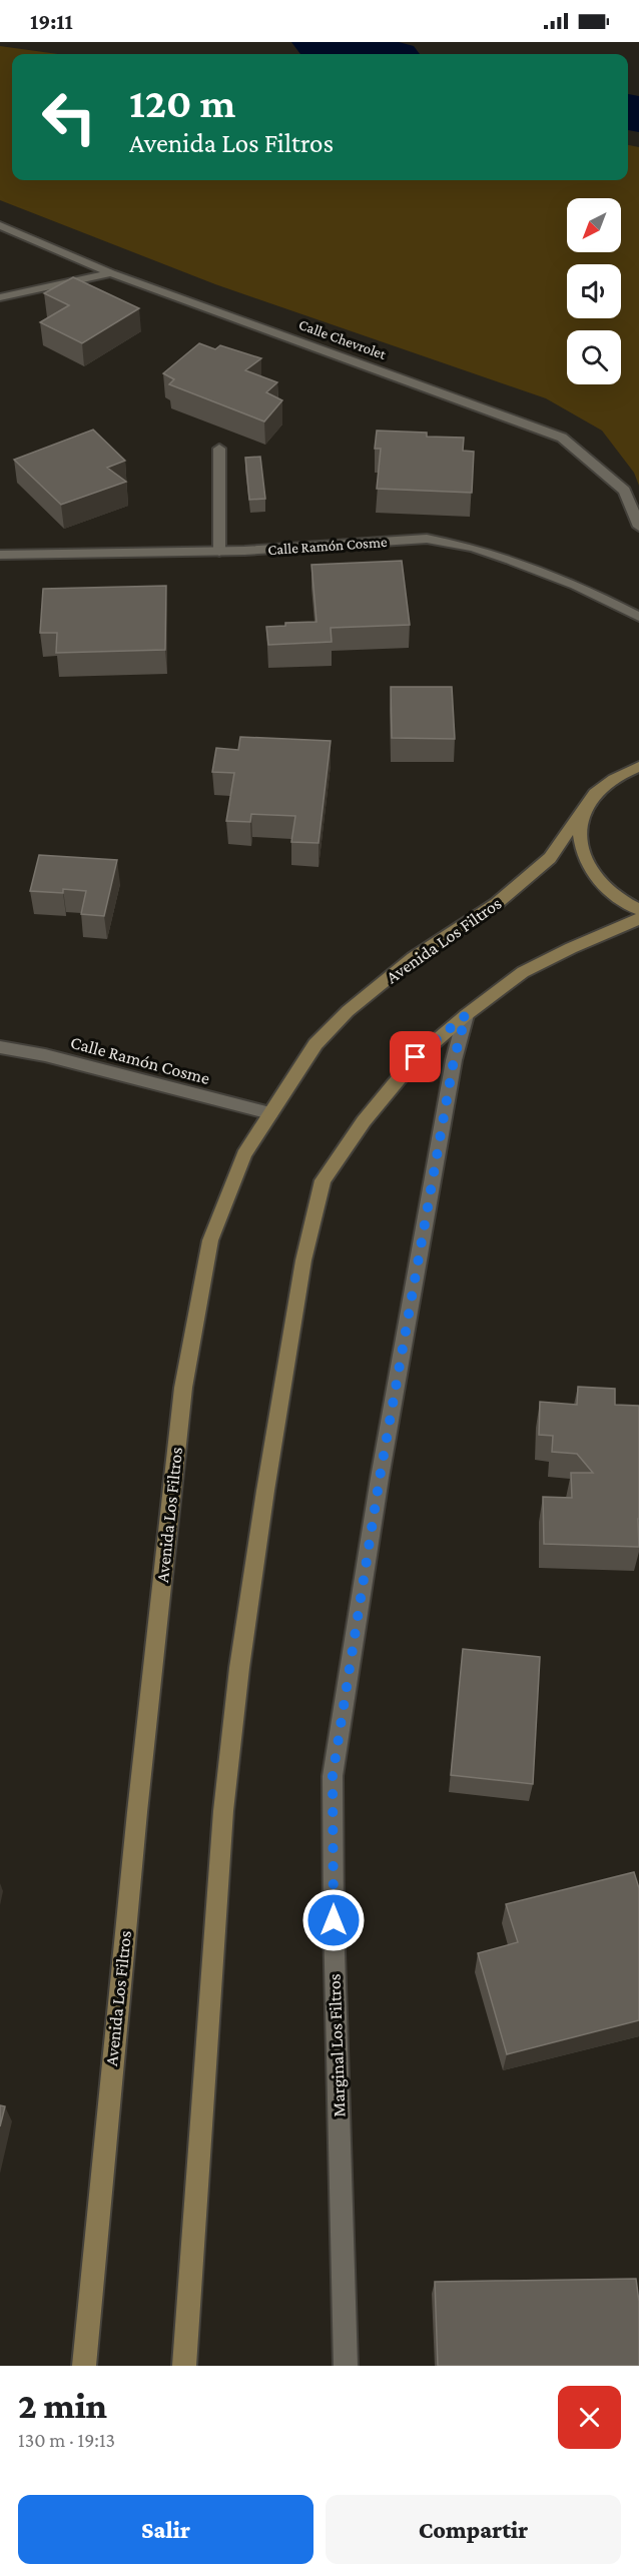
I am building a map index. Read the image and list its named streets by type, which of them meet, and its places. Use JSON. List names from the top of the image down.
{
  "streets": {
    "main road": ["Avenida Los Filtros"],
    "street": ["Calle Chevrolet", "Calle Ramón Cosme", "Marginal Los Filtros"]
  },
  "crossings": [
    ["Calle Ramón Cosme", "Avenida Los Filtros"]
  ],
  "north": "bottom left",
  "page": {
    "status": "19:11",
    "turn": ["120 m", "Avenida Los Filtros"],
    "heading": ["2 min", "130 m · 19:13"],
    "buttons": ["Salir", "Compartir"]
  }
}
